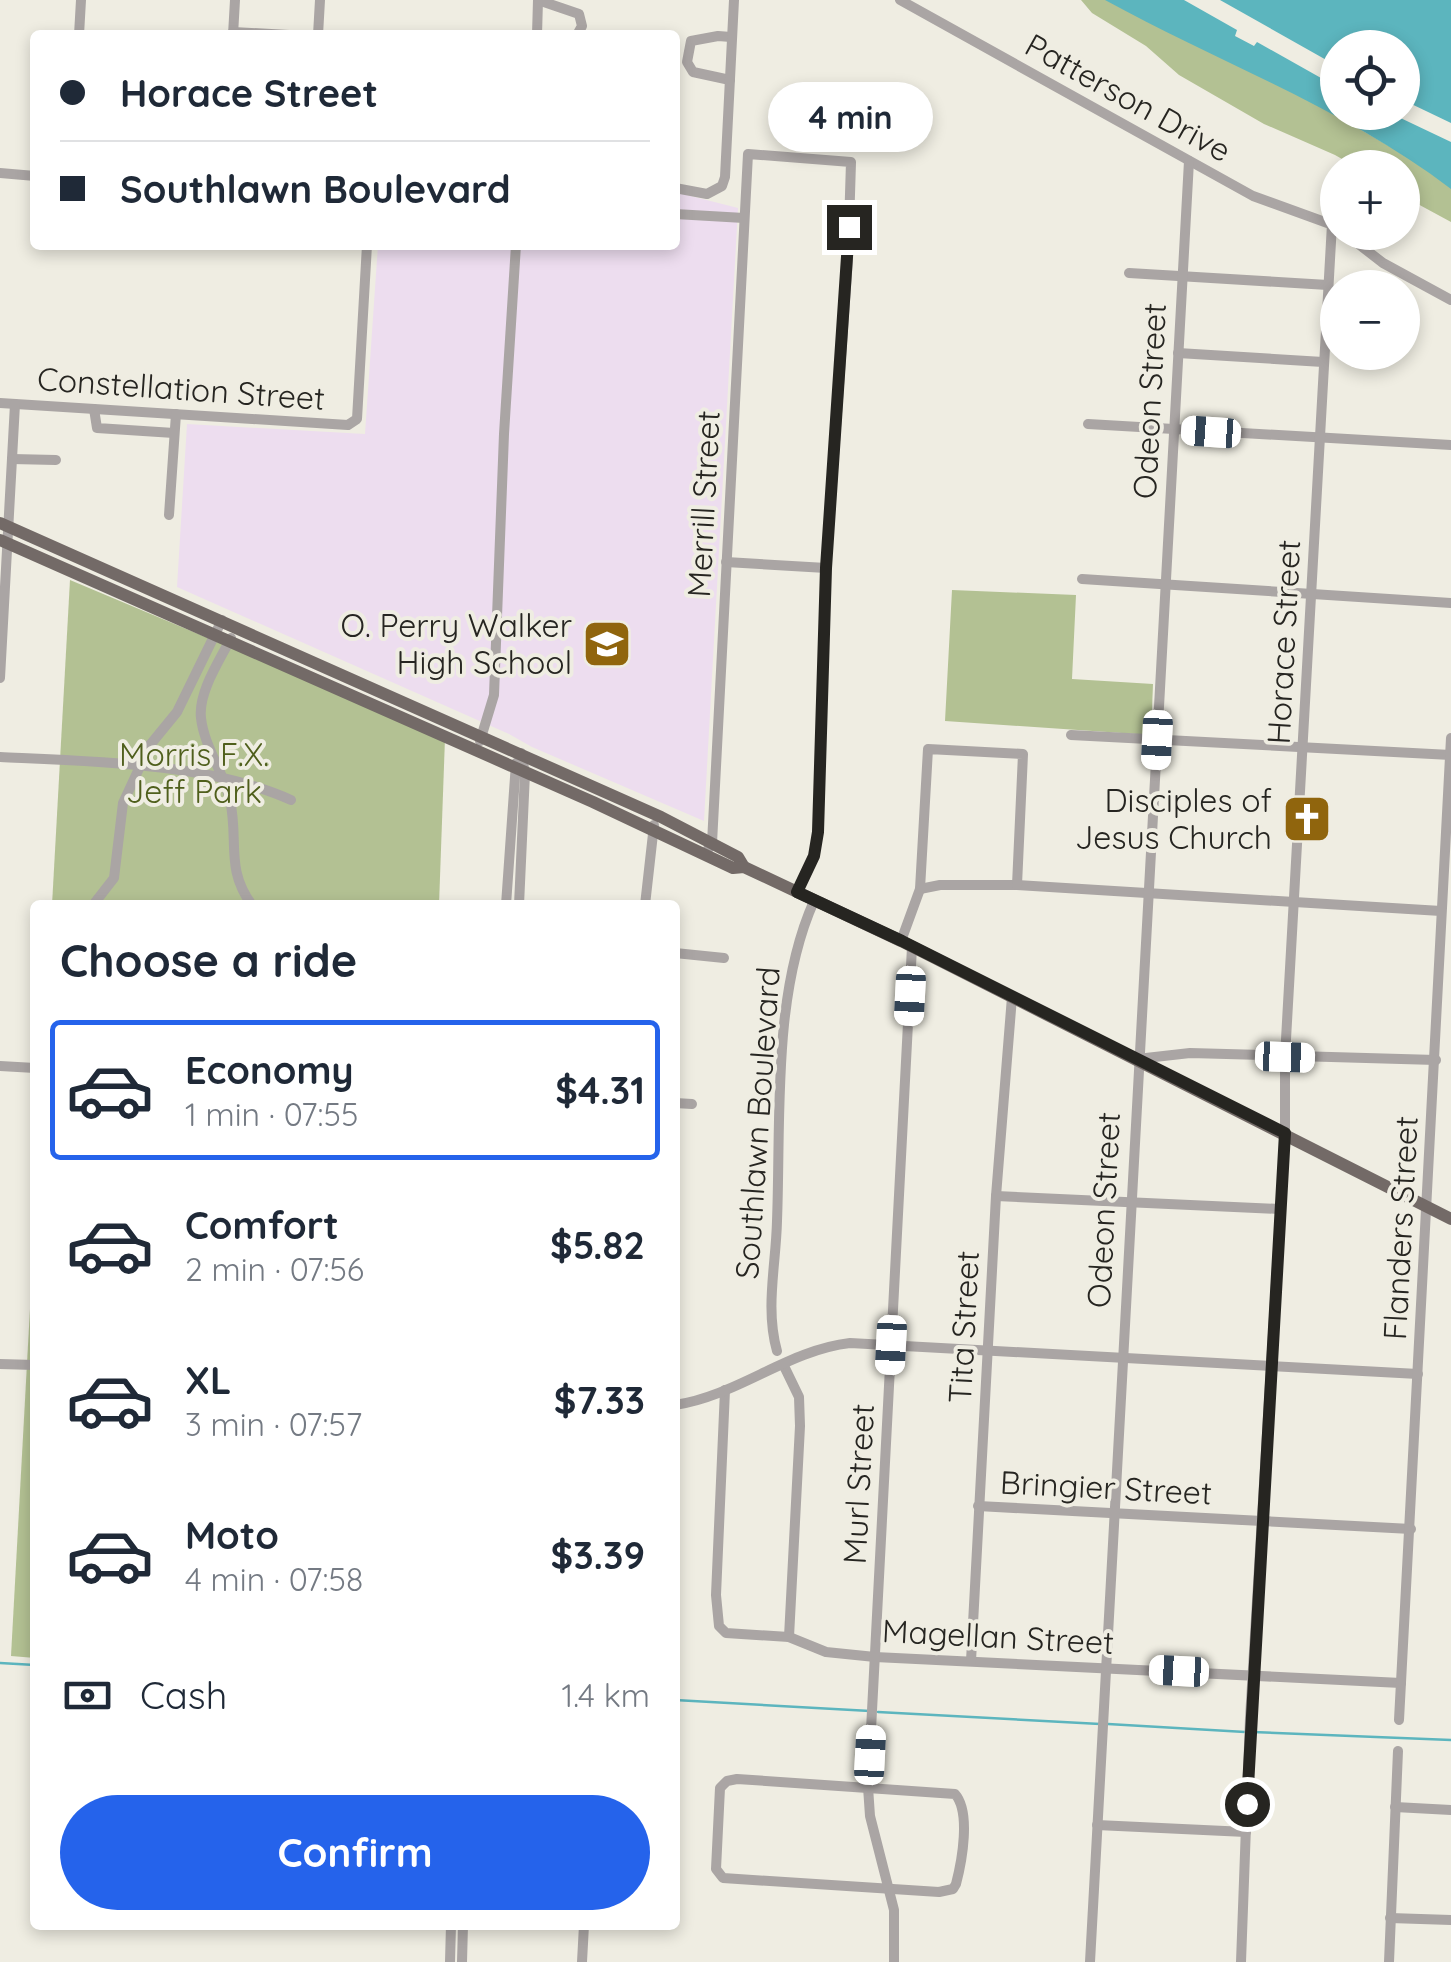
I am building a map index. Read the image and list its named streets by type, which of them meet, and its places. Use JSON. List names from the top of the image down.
{
  "streets": {
    "street": [
      "Patterson Drive",
      "Constellation Street",
      "Odeon Street",
      "Merrill Street",
      "Horace Street",
      "Southlawn Boulevard",
      "Flanders Street",
      "Tita Street",
      "Murl Street",
      "Bringier Street",
      "Magellan Street"
    ]
  },
  "crossings": [
    ["Patterson Drive", "Odeon Street"],
    ["Odeon Street", "Bringier Street"],
    ["Odeon Street", "Magellan Street"],
    ["Horace Street", "Bringier Street"],
    ["Horace Street", "Magellan Street"],
    ["Flanders Street", "Bringier Street"],
    ["Flanders Street", "Magellan Street"],
    ["Tita Street", "Bringier Street"],
    ["Tita Street", "Magellan Street"],
    ["Murl Street", "Magellan Street"]
  ],
  "parks": ["Morris F.X. Jeff Park"],
  "places": {
    "school or university": ["O. Perry Walker High School"],
    "church": ["Disciples of Jesus Church"]
  },
  "page": {
    "map_buttons": ["+", "−"],
    "banner": ["Horace Street", "Southlawn Boulevard"],
    "bubble": "4 min",
    "heading": "Choose a ride",
    "list": [
      {
        "name": "Economy",
        "note": "1 min · 07:55",
        "value": "$4.31"
      },
      {
        "name": "Comfort",
        "note": "2 min · 07:56",
        "value": "$5.82"
      },
      {
        "name": "XL",
        "note": "3 min · 07:57",
        "value": "$7.33"
      },
      {
        "name": "Moto",
        "note": "4 min · 07:58",
        "value": "$3.39"
      }
    ],
    "pay": ["Cash", "1.4 km"],
    "buttons": "Confirm"
  }
}
